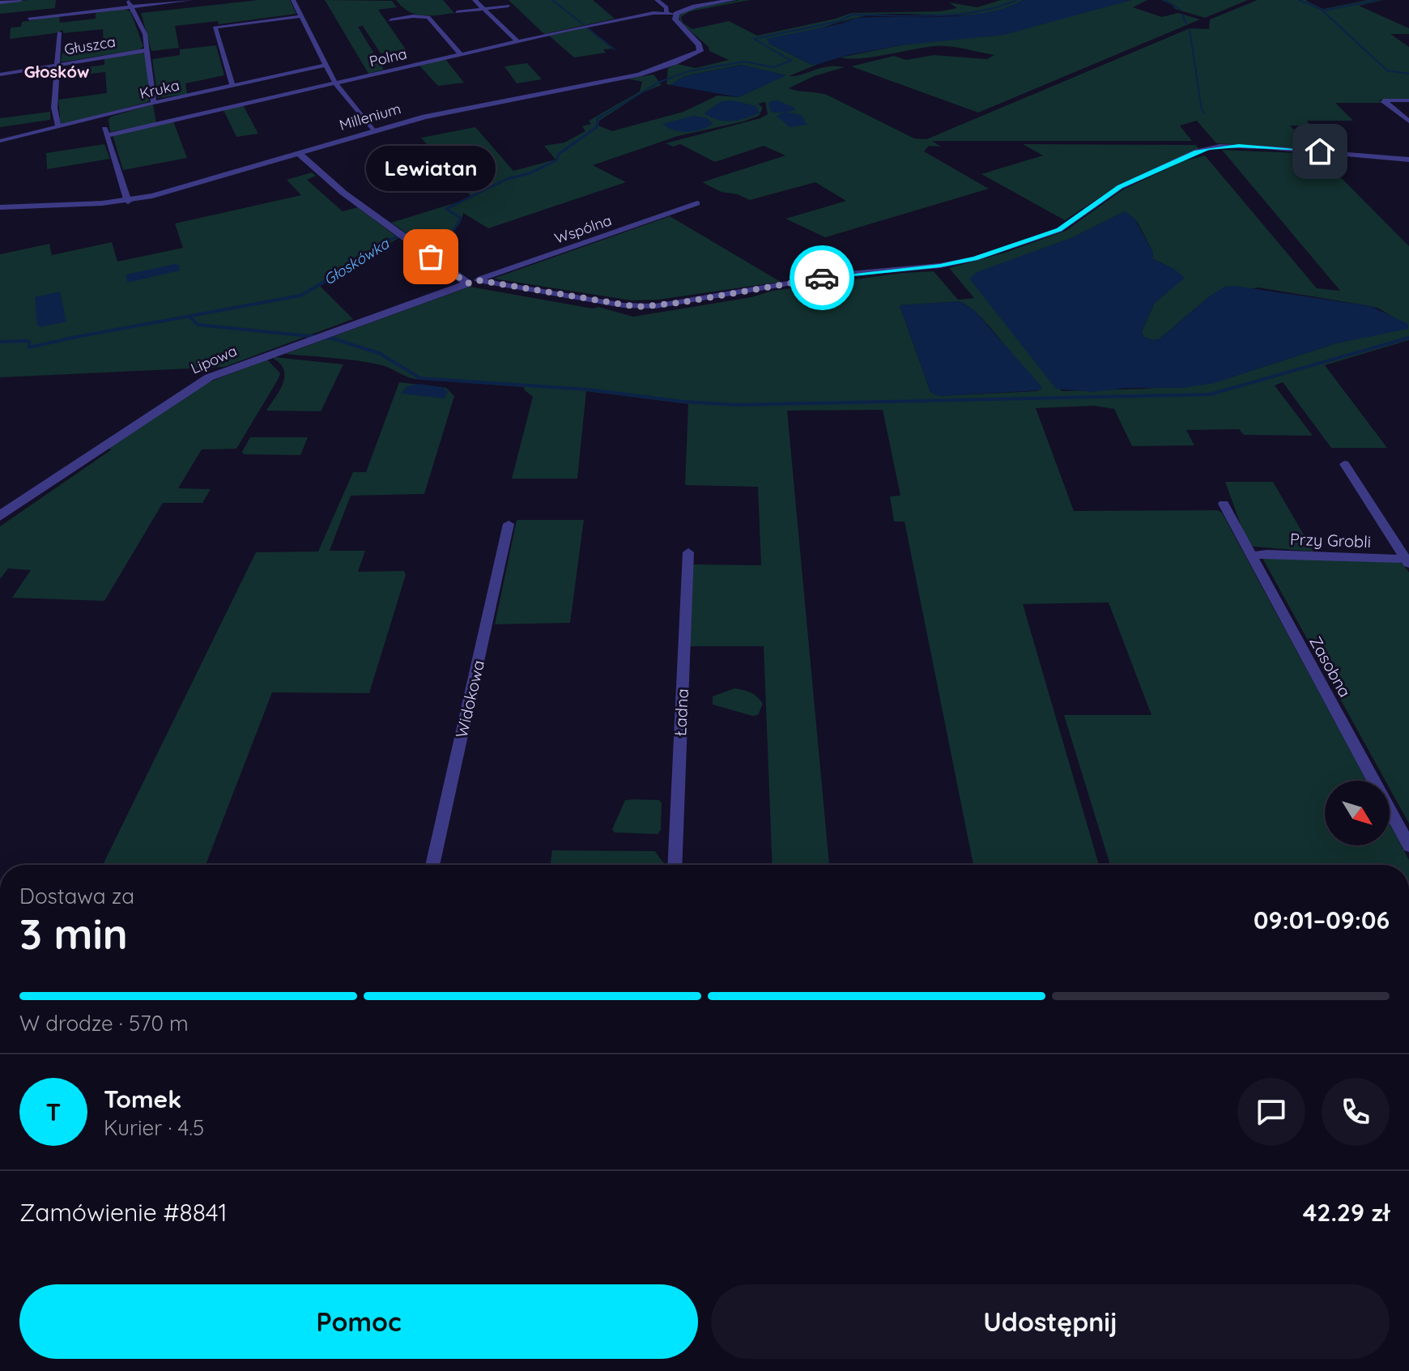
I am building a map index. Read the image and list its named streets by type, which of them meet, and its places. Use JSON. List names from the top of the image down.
{
  "streets": {
    "street": [
      "Głuszca",
      "Polna",
      "Kruka",
      "Millenium",
      "Wspólna",
      "Lipowa",
      "Przy Grobli",
      "Zasobna",
      "Widokowa",
      "Ładna"
    ]
  },
  "crossings": [
    ["Polna", "Millenium"],
    ["Wspólna", "Lipowa"],
    ["Przy Grobli", "Zasobna"]
  ],
  "districts": ["Głosków"],
  "water": ["Głoskówka"],
  "places": ["Lewiatan"],
  "north": "bottom right",
  "page": {
    "bubble": "Lewiatan",
    "heading": ["3 min", "Dostawa za", "09:01–09:06"],
    "panel": [
      "Tomek",
      "Kurier · 4.5",
      "Zamówienie #8841",
      "42.29 zł"
    ],
    "bar": "W drodze · 570 m",
    "round": "T",
    "buttons": ["Pomoc", "Udostępnij"]
  }
}
